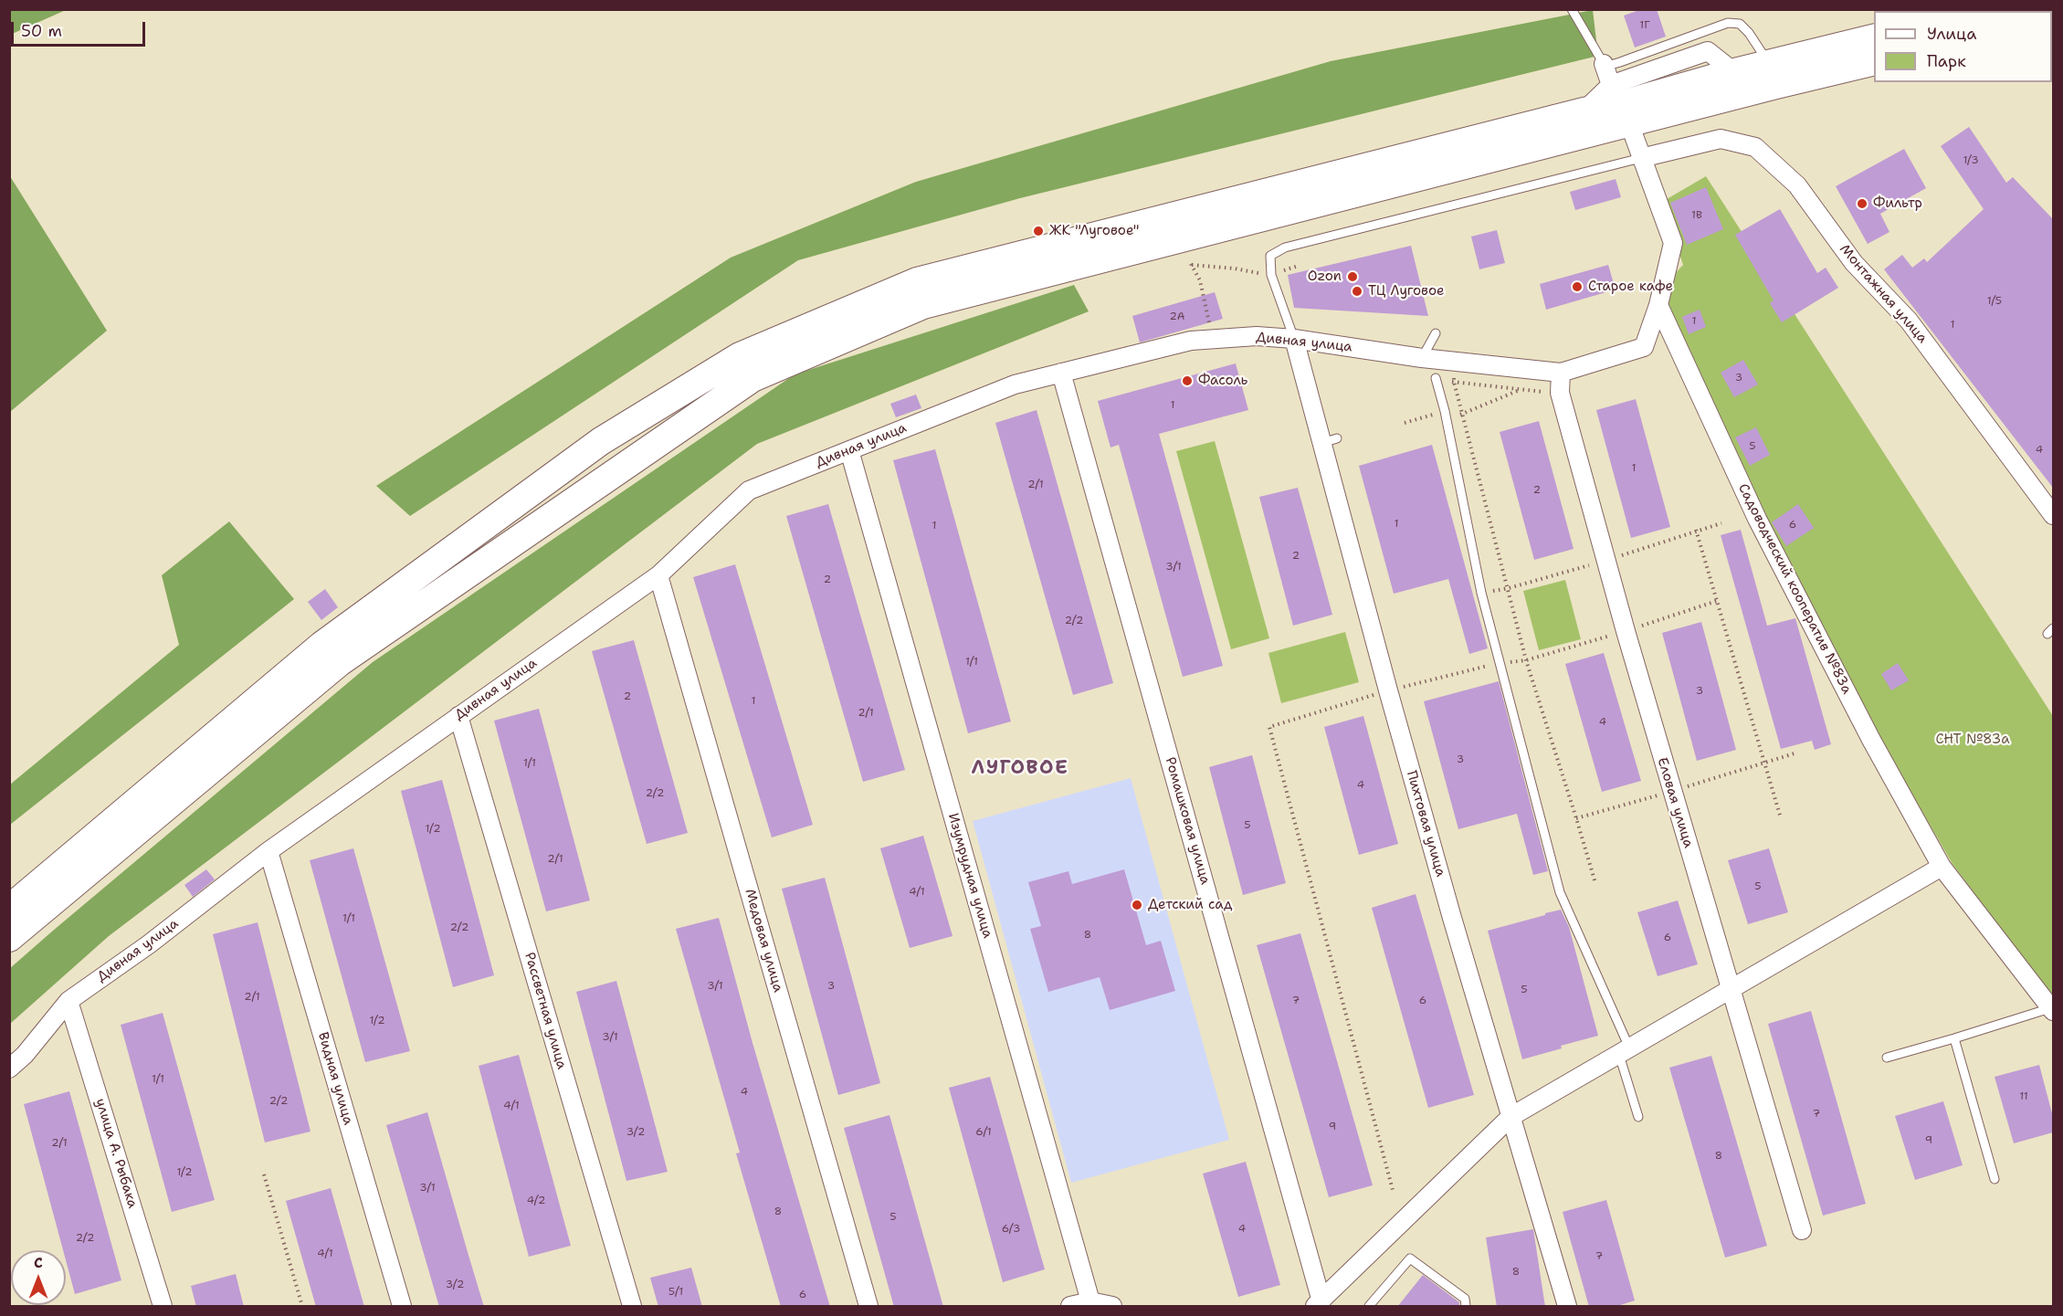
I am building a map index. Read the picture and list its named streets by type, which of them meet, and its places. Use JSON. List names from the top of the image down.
{
  "streets": {
    "street": [
      "Монтажная улица",
      "Дивная улица",
      "Садоводческий кооператив №83а",
      "Еловая улица",
      "Ромашковая улица",
      "Пихтовая улица",
      "Изумрудная улица",
      "Медовая улица",
      "Рассветная улица",
      "Видная улица",
      "улица А. Рыбака"
    ]
  },
  "crossings": [
    ["Монтажная улица", "Дивная улица"],
    ["Дивная улица", "Садоводческий кооператив №83а"],
    ["Дивная улица", "Еловая улица"],
    ["Дивная улица", "Ромашковая улица"],
    ["Дивная улица", "Пихтовая улица"],
    ["Дивная улица", "Изумрудная улица"],
    ["Дивная улица", "Медовая улица"],
    ["Дивная улица", "Рассветная улица"],
    ["Дивная улица", "Видная улица"],
    ["Дивная улица", "улица А. Рыбака"]
  ],
  "districts": ["ЛУГОВОЕ"],
  "parks": ["СНТ №83а"],
  "places": [
    "Фильтр",
    "ЖК \"Луговое\"",
    "Ozon",
    "Старое кафе",
    "ТЦ Луговое",
    "Фасоль",
    "Детский сад"
  ],
  "house_numbers": [
    "1Г",
    "1/3",
    "1В",
    "1/5",
    "2А",
    "1",
    "1",
    "3",
    "1",
    "5",
    "4",
    "1",
    "2/1",
    "2",
    "1",
    "6",
    "1",
    "2",
    "3/1",
    "2",
    "2/2",
    "1/1",
    "3",
    "2",
    "1",
    "2/1",
    "4",
    "3",
    "1/1",
    "4",
    "2/2",
    "5",
    "1/2",
    "2/1",
    "5",
    "4/1",
    "1/1",
    "2/2",
    "8",
    "6",
    "3/1",
    "3",
    "5",
    "2/1",
    "7",
    "6",
    "1/2",
    "3/1",
    "1/1",
    "4",
    "11",
    "2/2",
    "4/1",
    "7",
    "9",
    "3/2",
    "6/1",
    "9",
    "2/1",
    "8",
    "1/2",
    "3/1",
    "4/2",
    "8",
    "5",
    "6/3",
    "4",
    "2/2",
    "4/1",
    "7",
    "8",
    "3/2",
    "5/1",
    "6"
  ],
  "legend": ["Улица", "Парк"],
  "scale_bar": "50 m",
  "north": "top"
}
